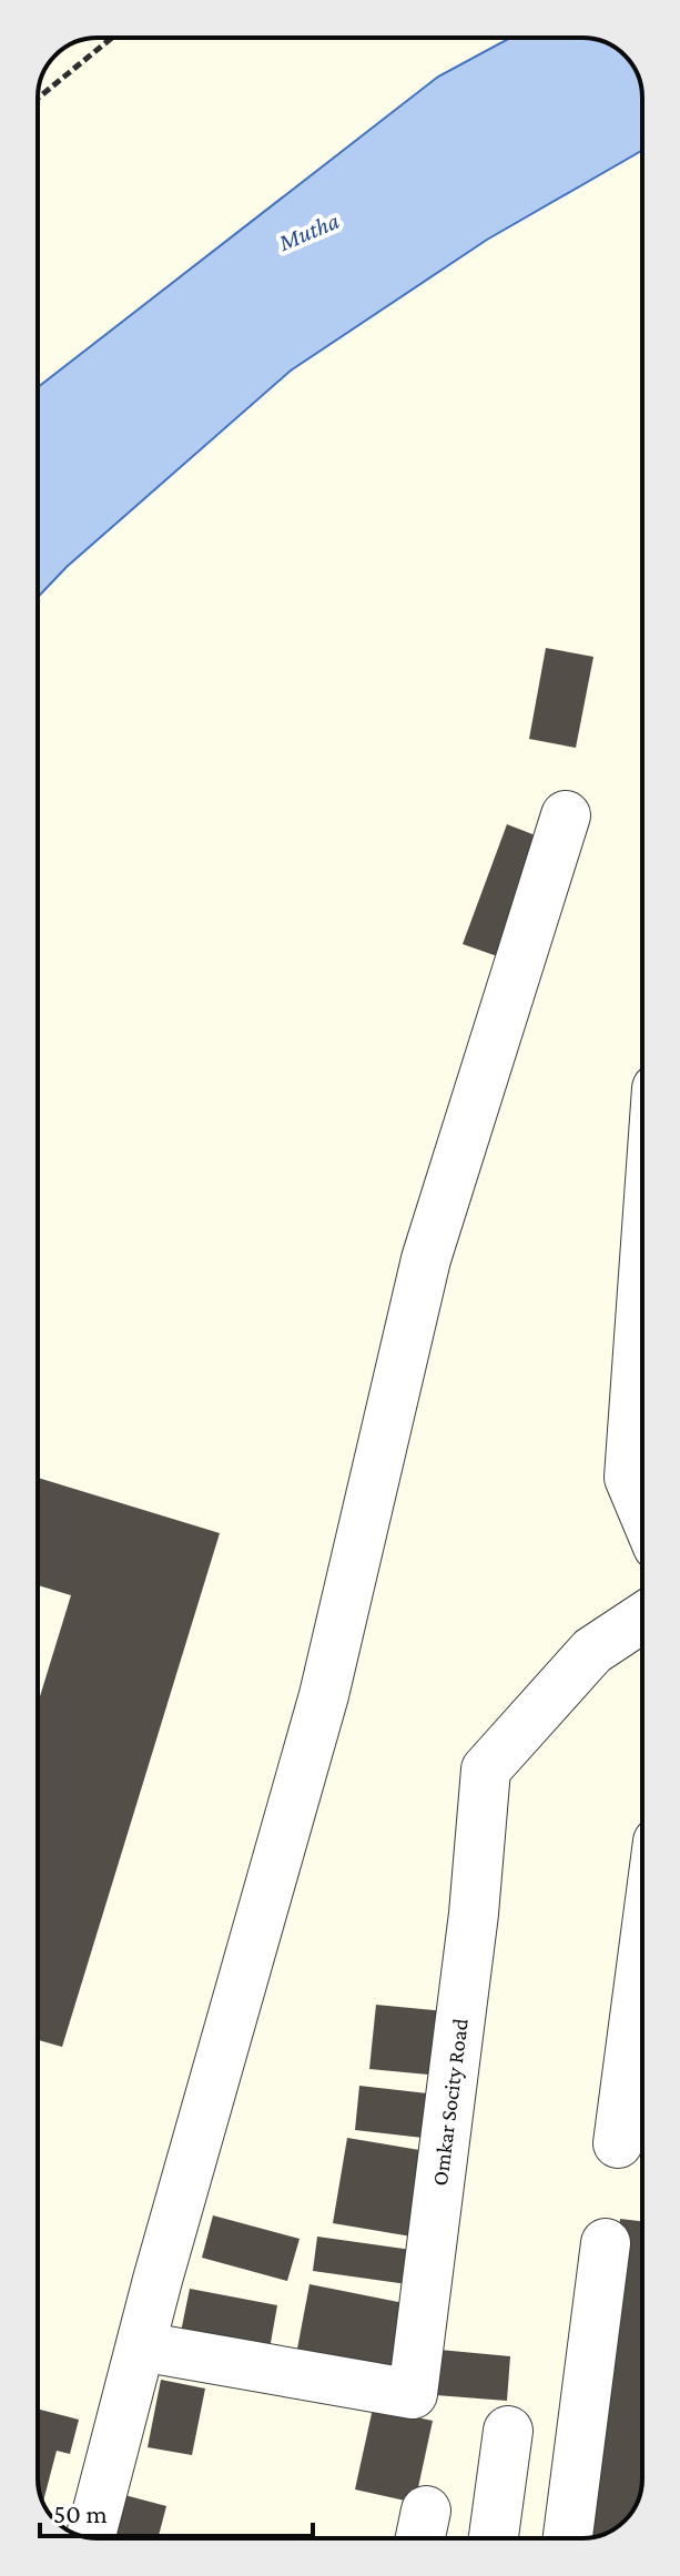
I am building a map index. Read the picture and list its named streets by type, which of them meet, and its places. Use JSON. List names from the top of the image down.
{
  "streets": {
    "street": ["Omkar Socity Road"]
  },
  "water": ["Mutha"],
  "scale_bar": "50 m"
}
